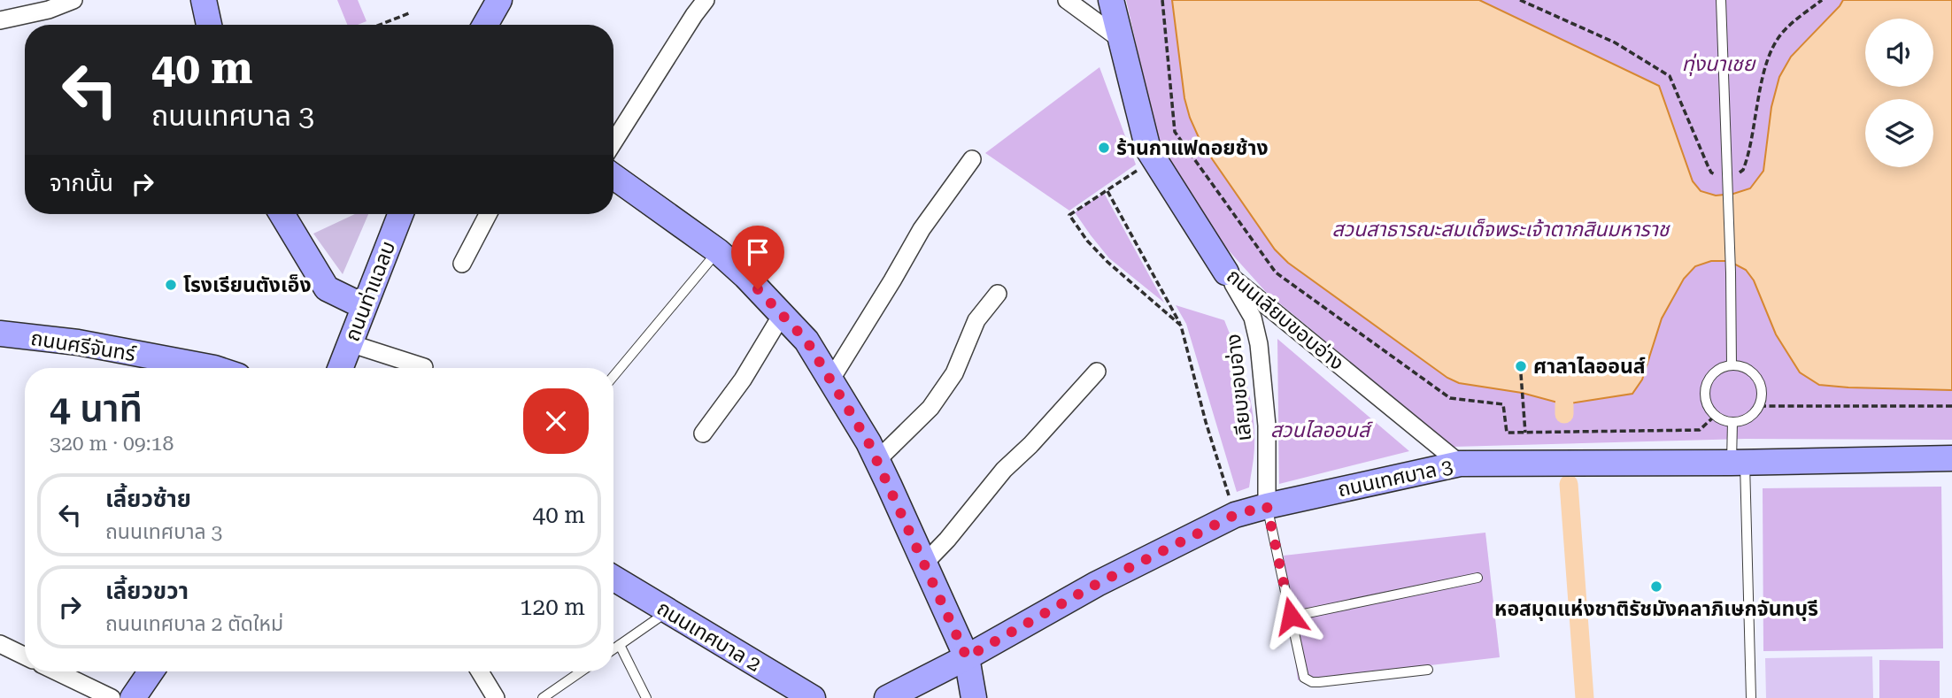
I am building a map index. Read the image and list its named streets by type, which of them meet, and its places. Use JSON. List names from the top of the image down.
{
  "streets": {
    "street": [
      "ถนนท่าแฉลบ",
      "ถนนเลียบขอบอ่าง",
      "ถนนศรีจันทร์",
      "เลียบขอบอ่าง",
      "ถนนเทศบาล 3",
      "ถนนเทศบาล 2"
    ]
  },
  "crossings": [
    ["ถนนเลียบขอบอ่าง", "เลียบขอบอ่าง"],
    ["ถนนเลียบขอบอ่าง", "ถนนเทศบาล 3"],
    ["เลียบขอบอ่าง", "ถนนเทศบาล 3"]
  ],
  "parks": ["ทุ่งนาเชย", "สวนสาธารณะสมเด็จพระเจ้าตากสินมหาราช", "สวนไลออนส์"],
  "places": [
    "ร้านกาแฟดอยช้าง",
    "โรงเรียนตังเอ็ง",
    "ศาลาไลออนส์",
    "หอสมุดแห่งชาติรัชมังคลาภิเษกจันทบุรี"
  ],
  "page": {
    "turn": ["40 m", "ถนนเทศบาล 3"],
    "then": "จากนั้น",
    "heading": ["4 นาที", "320 m · 09:18"],
    "list": [
      {
        "name": "เลี้ยวซ้าย",
        "note": "ถนนเทศบาล 3",
        "value": "40 m"
      },
      {
        "name": "เลี้ยวขวา",
        "note": "ถนนเทศบาล 2 ตัดใหม่",
        "value": "120 m"
      }
    ]
  }
}
